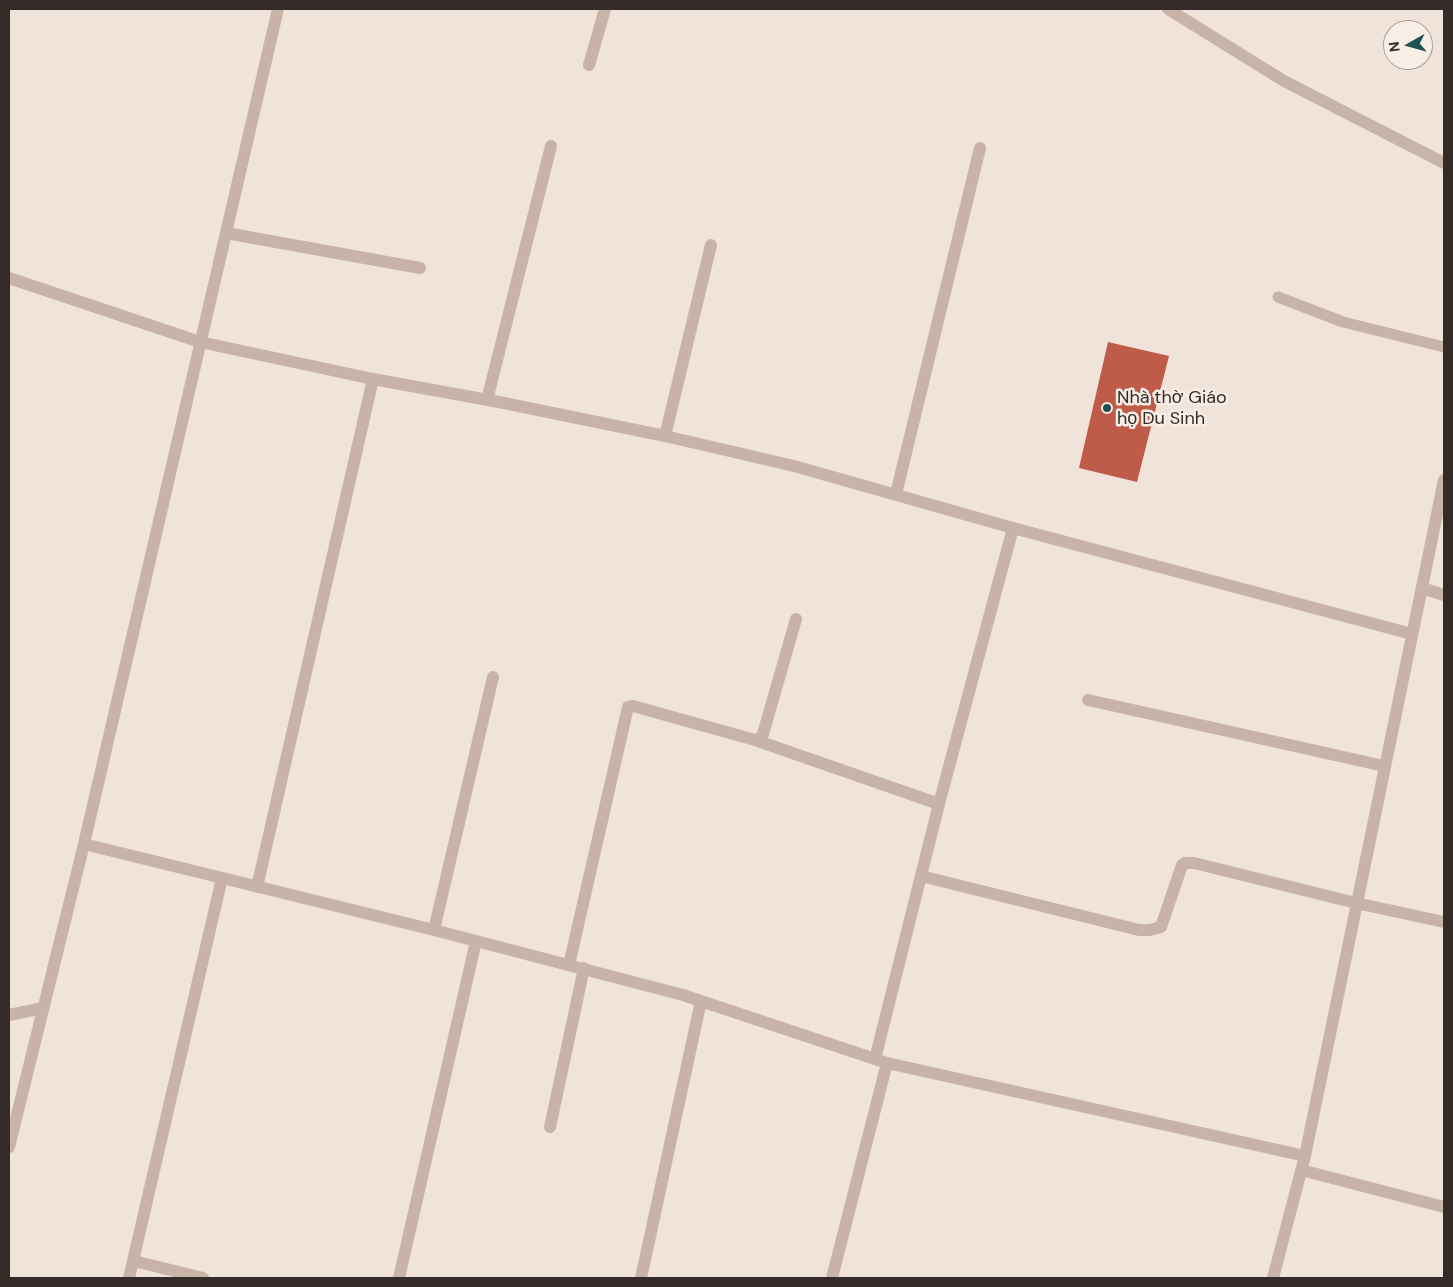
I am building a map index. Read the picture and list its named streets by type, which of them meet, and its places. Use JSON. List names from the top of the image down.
{
  "places": ["Nhà thờ Giáo họ Du Sinh"],
  "north": "left"
}
